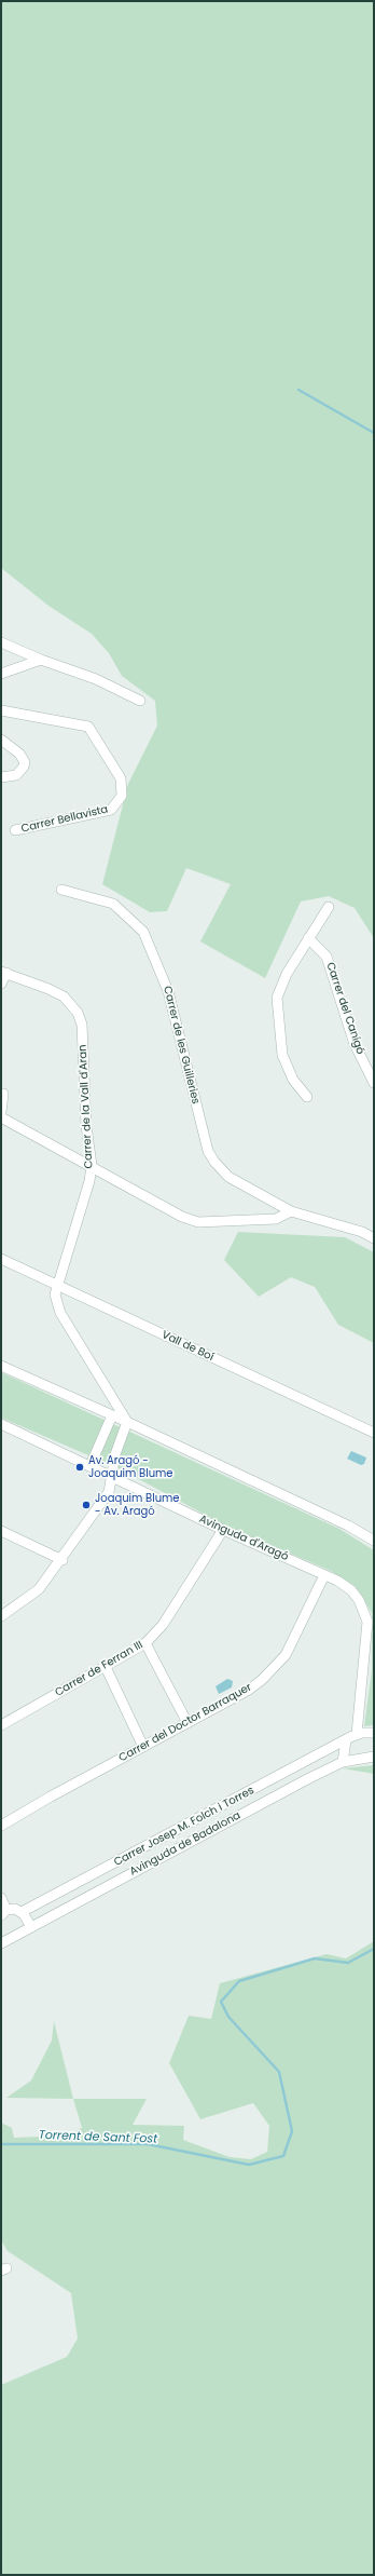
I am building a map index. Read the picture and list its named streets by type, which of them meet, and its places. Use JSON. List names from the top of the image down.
{
  "streets": {
    "street": [
      "Carrer Bellavista",
      "Carrer del Canigó",
      "Carrer de les Guilleries",
      "Carrer de la Vall d'Aran",
      "Vall de Boí",
      "Avinguda d'Aragó",
      "Carrer de Ferran III",
      "Carrer del Doctor Barraquer",
      "Carrer Josep M. Folch i Torres",
      "Avinguda de Badalona"
    ]
  },
  "crossings": [
    ["Carrer de la Vall d'Aran", "Vall de Boí"],
    ["Avinguda d'Aragó", "Carrer de Ferran III"],
    ["Avinguda d'Aragó", "Carrer del Doctor Barraquer"]
  ],
  "water": ["Torrent de Sant Fost"],
  "places": ["Av. Aragó - Joaquim Blume", "Joaquim Blume - Av. Aragó"]
}
